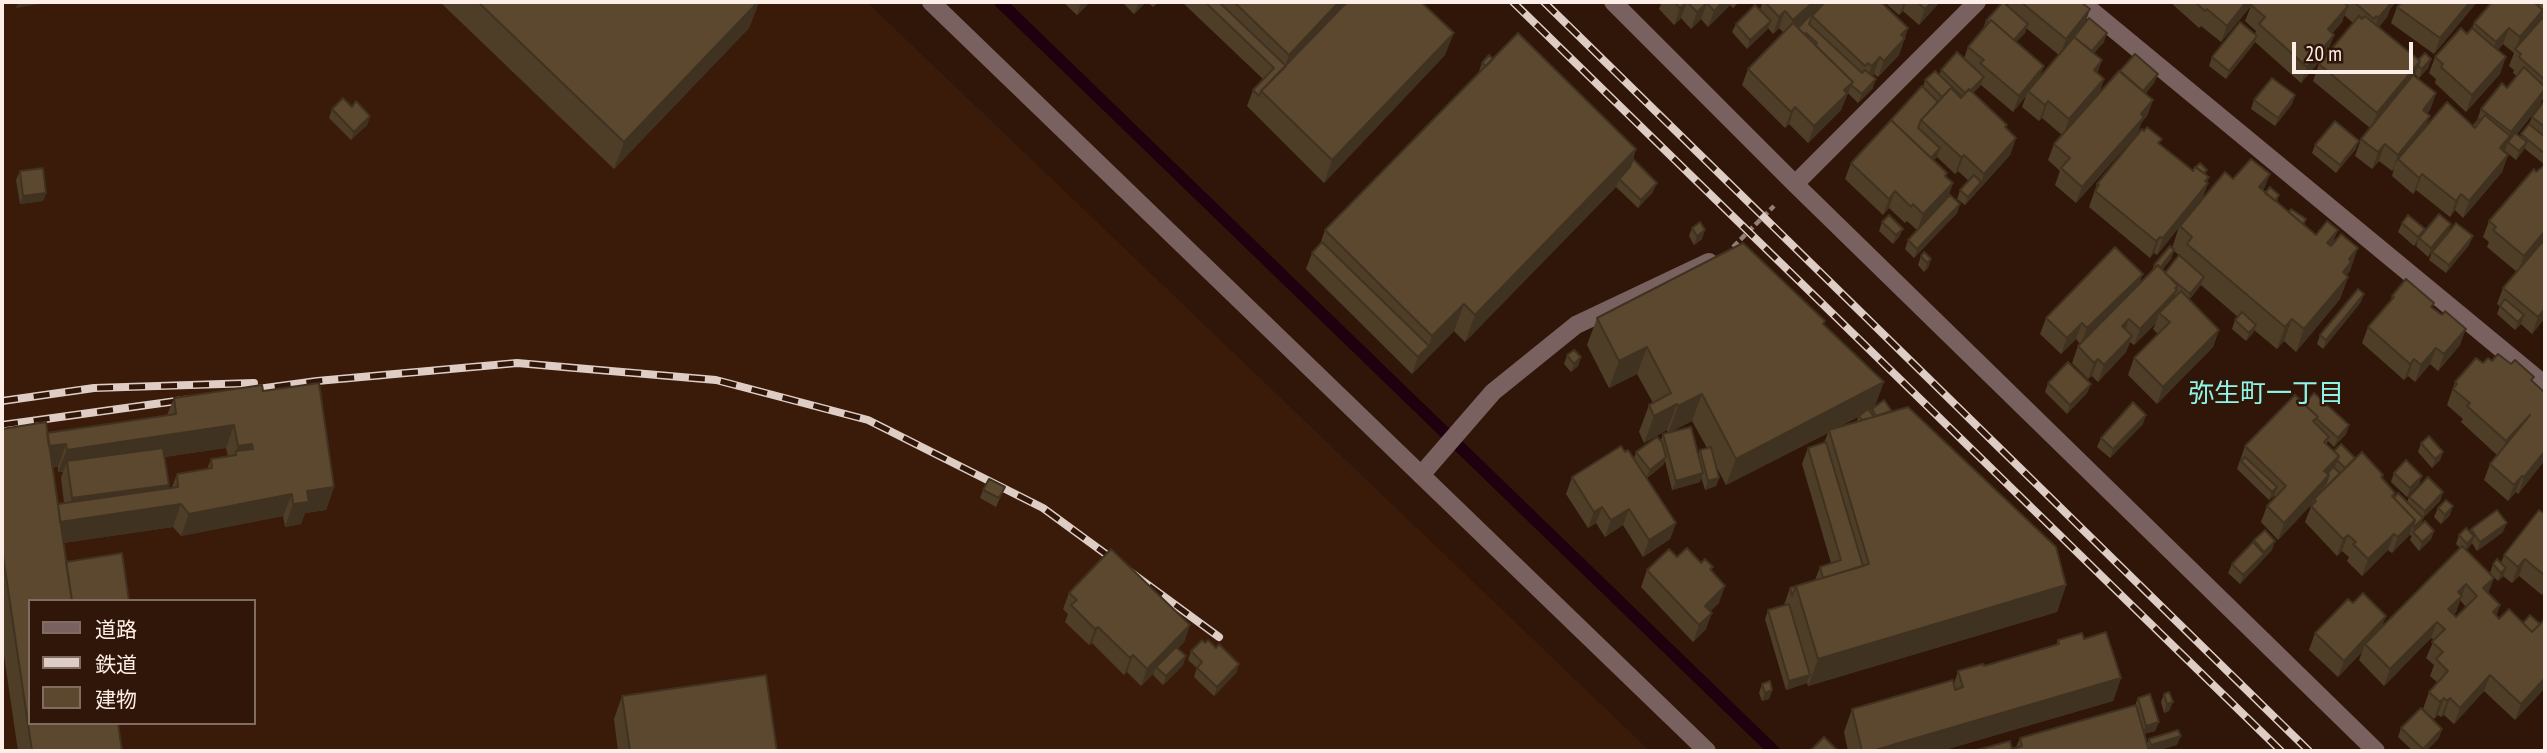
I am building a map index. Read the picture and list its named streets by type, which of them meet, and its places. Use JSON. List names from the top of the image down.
{
  "districts": ["弥生町一丁目"],
  "legend": ["道路", "鉄道", "建物"],
  "scale_bar": "20 m"
}
